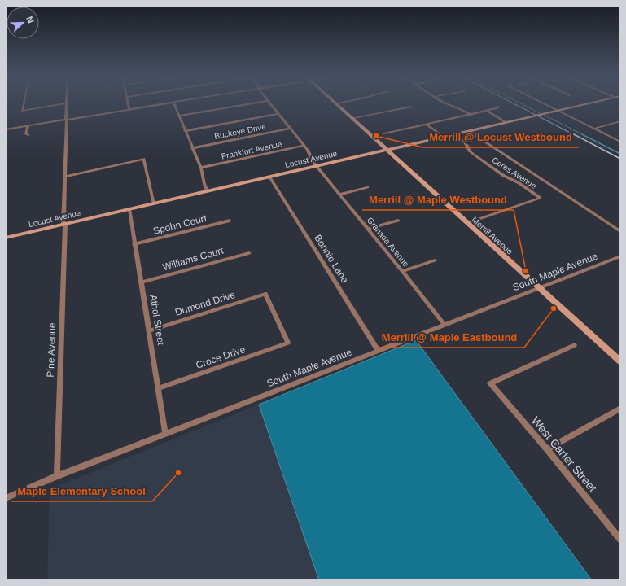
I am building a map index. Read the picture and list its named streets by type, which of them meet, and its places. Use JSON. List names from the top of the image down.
{
  "streets": {
    "street": [
      "Buckeye Drive",
      "Frankfort Avenue",
      "Locust Avenue",
      "Ceres Avenue",
      "Spohn Court",
      "Merrill Avenue",
      "Granada Avenue",
      "Williams Court",
      "Bonnie Lane",
      "South Maple Avenue",
      "Dumond Drive",
      "Athol Street",
      "Pine Avenue",
      "Croce Drive",
      "West Carter Street"
    ]
  },
  "crossings": [
    ["Buckeye Drive", "Granada Avenue"],
    ["Frankfort Avenue", "Granada Avenue"],
    ["Locust Avenue", "Ceres Avenue"],
    ["Locust Avenue", "Merrill Avenue"],
    ["Locust Avenue", "Granada Avenue"],
    ["Locust Avenue", "Bonnie Lane"],
    ["Locust Avenue", "Athol Street"],
    ["Locust Avenue", "Pine Avenue"],
    ["Ceres Avenue", "Merrill Avenue"],
    ["Spohn Court", "Athol Street"],
    ["Merrill Avenue", "South Maple Avenue"],
    ["Granada Avenue", "South Maple Avenue"],
    ["Williams Court", "Athol Street"],
    ["Bonnie Lane", "South Maple Avenue"],
    ["South Maple Avenue", "Athol Street"],
    ["South Maple Avenue", "Pine Avenue"],
    ["Dumond Drive", "Athol Street"],
    ["Dumond Drive", "Croce Drive"],
    ["Athol Street", "Croce Drive"]
  ],
  "places": [
    "Merrill @ Locust Westbound",
    "Merrill @ Maple Westbound",
    "Merrill @ Maple Eastbound",
    "Maple Elementary School"
  ],
  "north": "top right"
}
